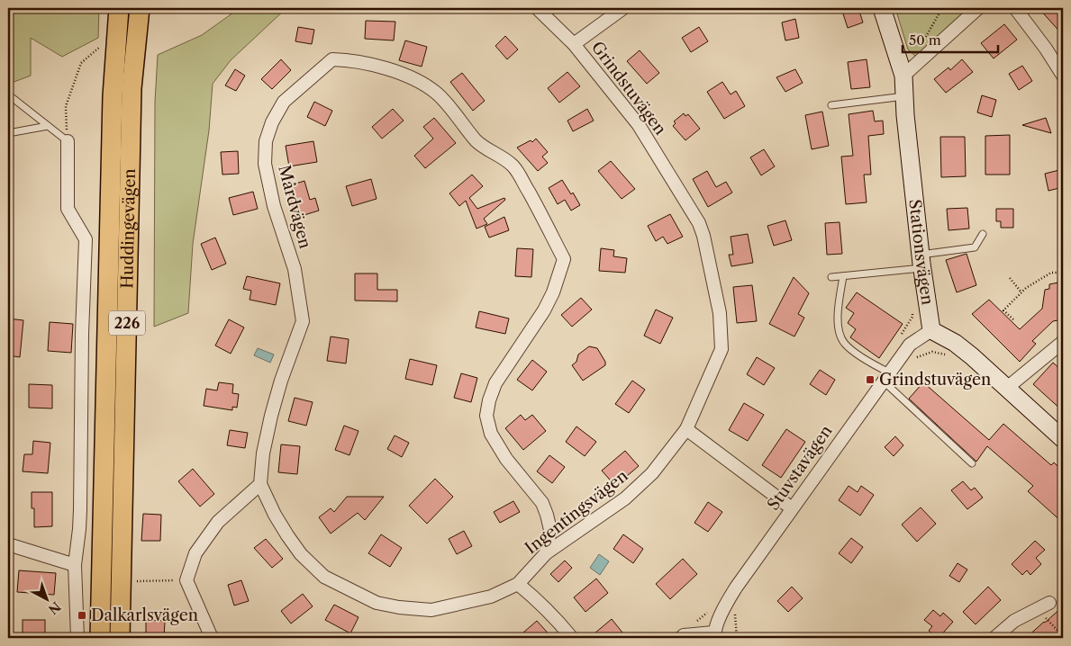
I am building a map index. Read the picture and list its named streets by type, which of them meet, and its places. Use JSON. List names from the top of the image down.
{
  "streets": {
    "main road": ["Huddingevägen", "226"],
    "street": [
      "Grindstuvägen",
      "Mårdvägen",
      "Stationsvägen",
      "Stuvstavägen",
      "Ingentingsvägen"
    ]
  },
  "crossings": [
    ["Grindstuvägen", "Ingentingsvägen"],
    ["Mårdvägen", "Ingentingsvägen"],
    ["Stationsvägen", "Stuvstavägen"]
  ],
  "places": {
    "transit": ["Grindstuvägen", "Dalkarlsvägen"]
  },
  "scale_bar": "50 m",
  "north": "bottom right"
}
